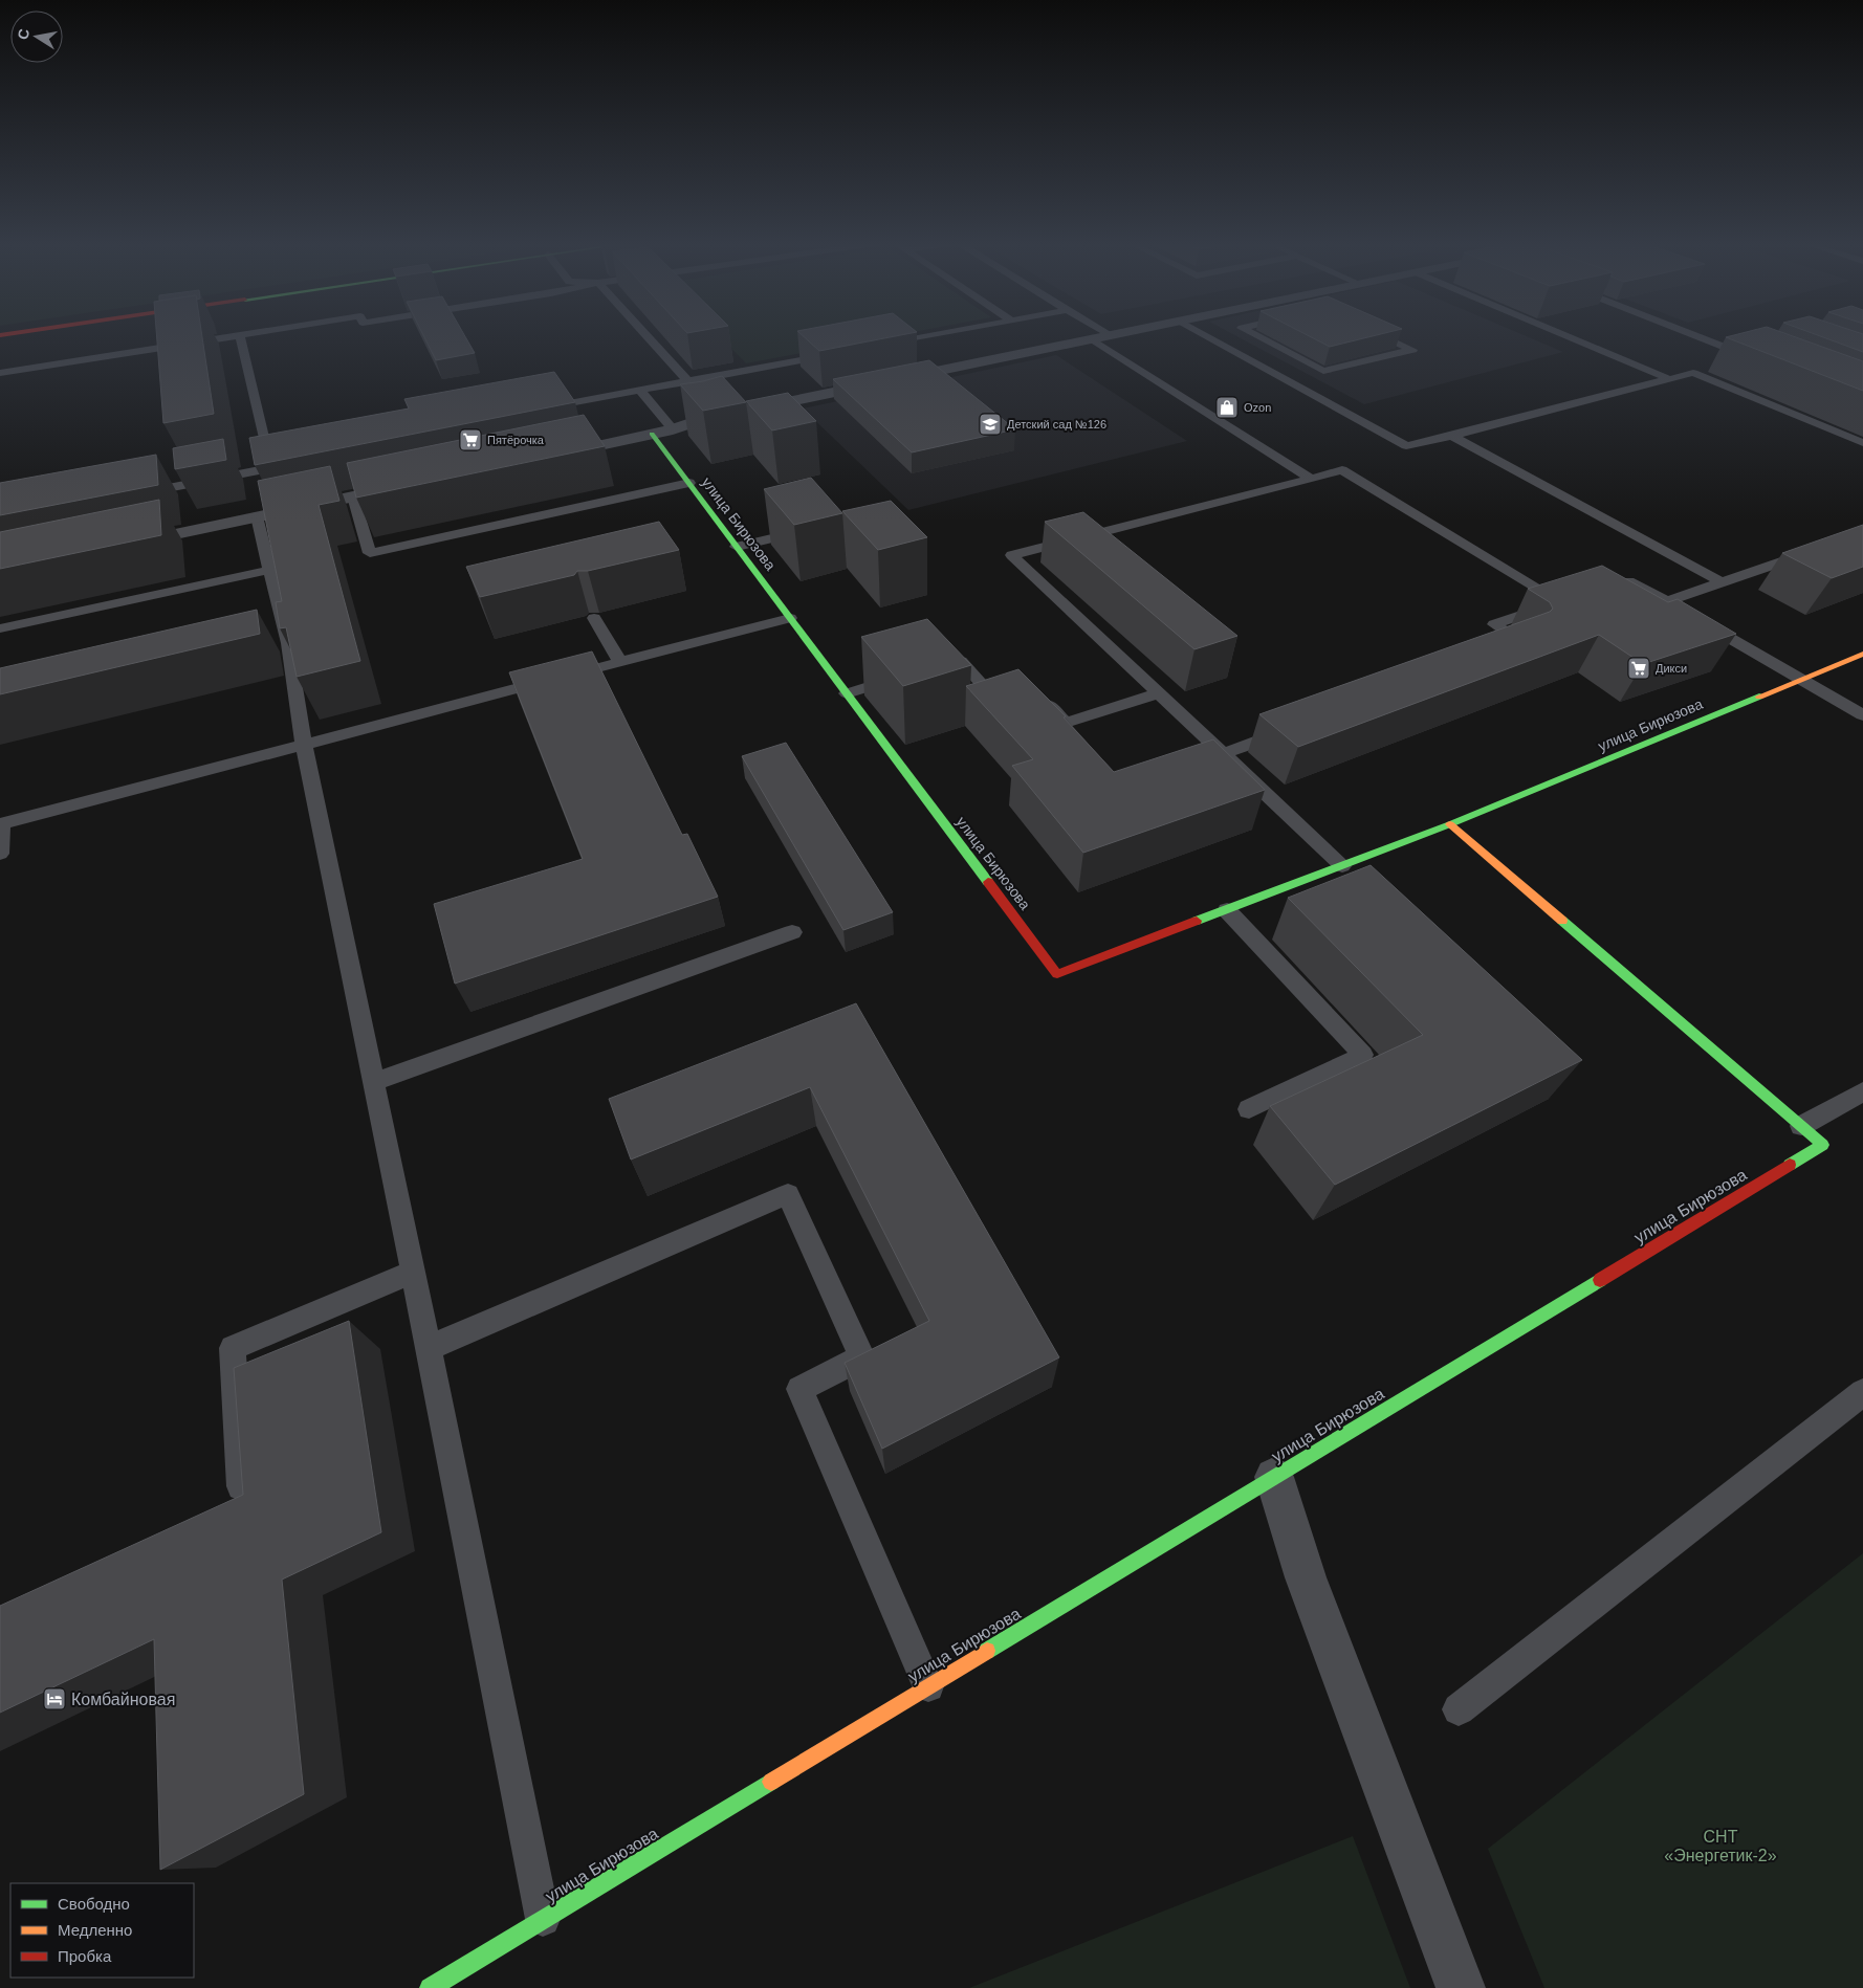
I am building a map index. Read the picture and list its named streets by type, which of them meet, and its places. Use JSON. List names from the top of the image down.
{
  "streets": {
    "street": ["улица Бирюзова"]
  },
  "parks": ["СНТ «Энергетик-2»"],
  "places": {
    "shop": ["Ozon"],
    "school or university": ["Детский сад №126"],
    "supermarket": ["Пятёрочка", "Дикси"],
    "hotel": ["Комбайновая"]
  },
  "legend": ["Свободно", "Медленно", "Пробка"],
  "north": "left"
}
